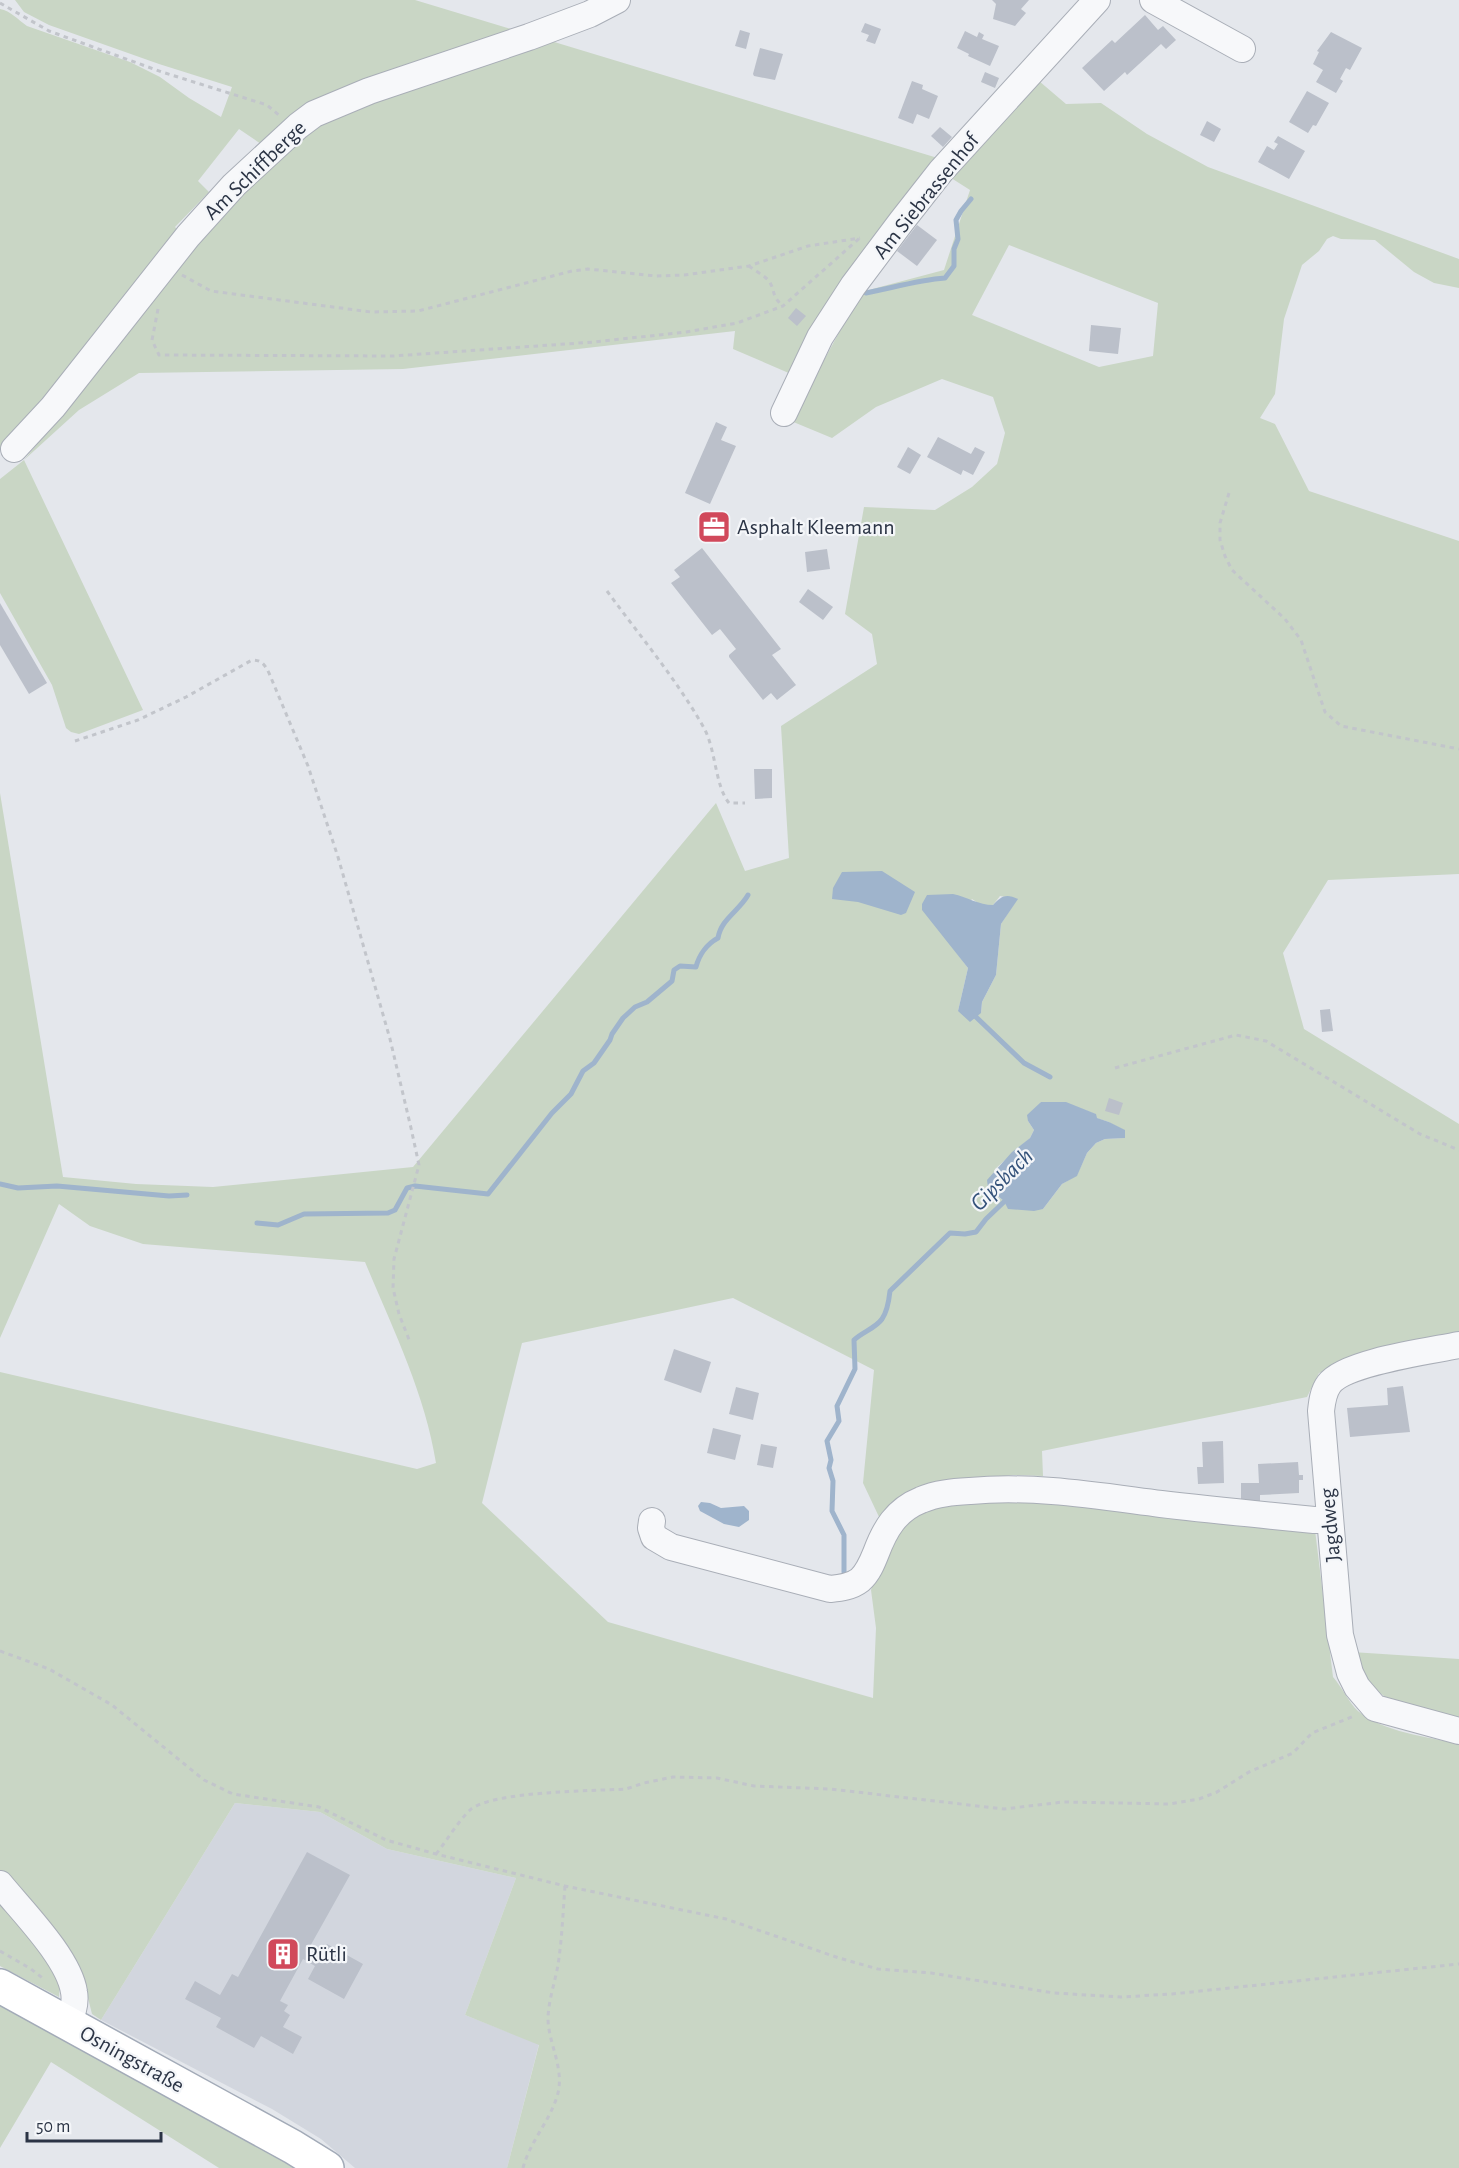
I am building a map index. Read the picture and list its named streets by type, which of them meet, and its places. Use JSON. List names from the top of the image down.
{
  "streets": {
    "main road": ["Osningstraße"],
    "street": ["Am Schiffberge", "Am Siebrassenhof", "Jagdweg"]
  },
  "water": ["Gipsbach"],
  "places": {
    "office": ["Asphalt Kleemann"],
    "building": ["Rütli"]
  },
  "scale_bar": "50 m"
}
